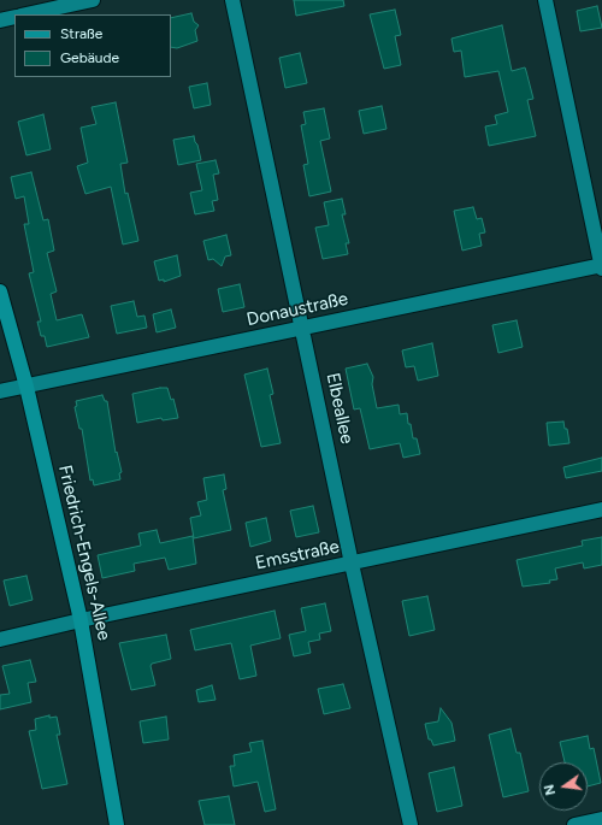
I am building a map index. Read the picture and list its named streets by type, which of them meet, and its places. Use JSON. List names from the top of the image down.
{
  "streets": {
    "street": [
      "Donaustraße",
      "Elbeallee",
      "Friedrich-Engels-Allee",
      "Emsstraße"
    ]
  },
  "crossings": [
    ["Donaustraße", "Elbeallee"],
    ["Donaustraße", "Friedrich-Engels-Allee"],
    ["Elbeallee", "Emsstraße"],
    ["Friedrich-Engels-Allee", "Emsstraße"]
  ],
  "legend": ["Straße", "Gebäude"],
  "north": "left"
}
